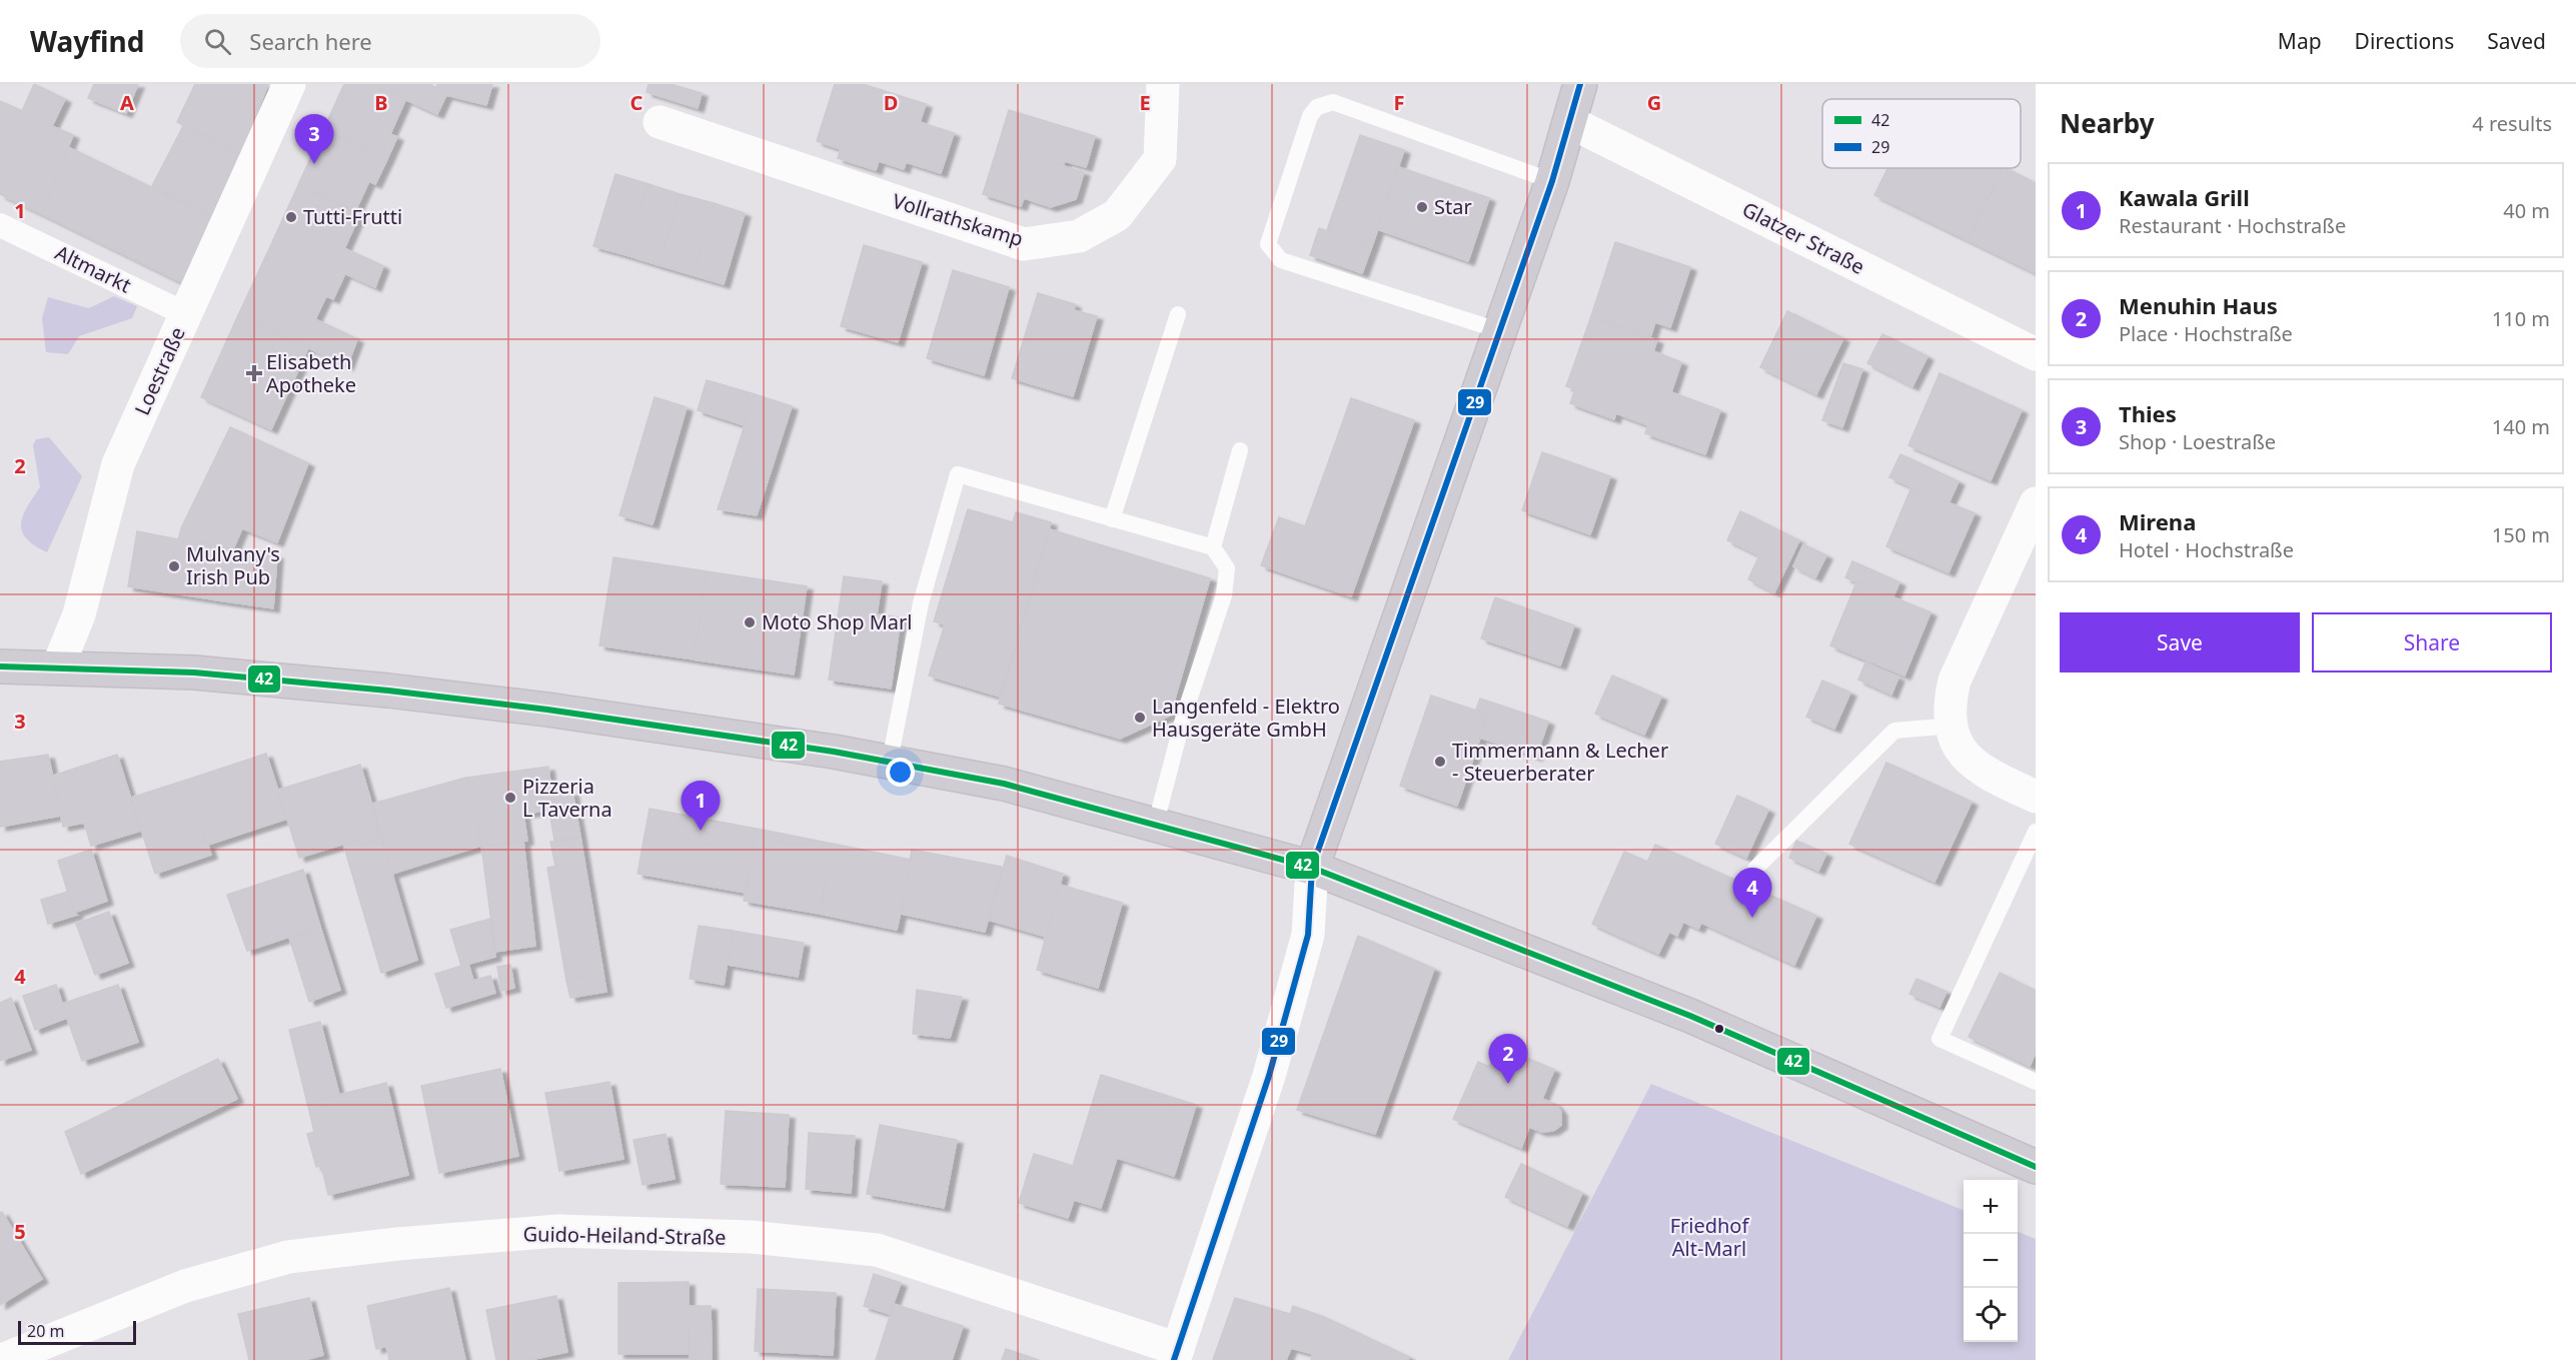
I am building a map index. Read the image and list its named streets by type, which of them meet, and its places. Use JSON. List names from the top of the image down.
{
  "streets": {
    "street": [
      "Vollrathskamp",
      "Glatzer Straße",
      "Altmarkt",
      "Loestraße",
      "Guido-Heiland-Straße"
    ]
  },
  "crossings": [
    ["Altmarkt", "Loestraße"]
  ],
  "parks": ["Friedhof Alt-Marl"],
  "places": {
    "other": [
      "Star",
      "Tutti-Frutti",
      "Mulvany's Irish Pub",
      "Moto Shop Marl",
      "Langenfeld - Elektro Hausgeräte GmbH",
      "Timmermann & Lecher - Steuerberater",
      "Pizzeria L Taverna"
    ],
    "health": ["Elisabeth Apotheke"]
  },
  "lines": ["transit line 29", "transit line 42"],
  "legend": ["42", "29"],
  "scale_bar": "20 m",
  "page": {
    "header": "Wayfind",
    "search": "Search here",
    "nav": ["Map", "Directions", "Saved"],
    "heading": ["Nearby", "4 results"],
    "pins": [
      "3",
      "1",
      "4",
      "2"
    ],
    "list": [
      {
        "mark": "1",
        "name": "Kawala Grill",
        "note": "Restaurant · Hochstraße",
        "value": "40 m"
      },
      {
        "mark": "2",
        "name": "Menuhin Haus",
        "note": "Place · Hochstraße",
        "value": "110 m"
      },
      {
        "mark": "3",
        "name": "Thies",
        "note": "Shop · Loestraße",
        "value": "140 m"
      },
      {
        "mark": "4",
        "name": "Mirena",
        "note": "Hotel · Hochstraße",
        "value": "150 m"
      }
    ],
    "buttons": ["Save", "Share"],
    "map_buttons": ["+", "−"],
    "scale": "20 m"
  },
  "grid": {
    "columns": [
      "A",
      "B",
      "C",
      "D",
      "E",
      "F",
      "G"
    ],
    "rows": [
      "1",
      "2",
      "3",
      "4",
      "5"
    ]
  }
}
